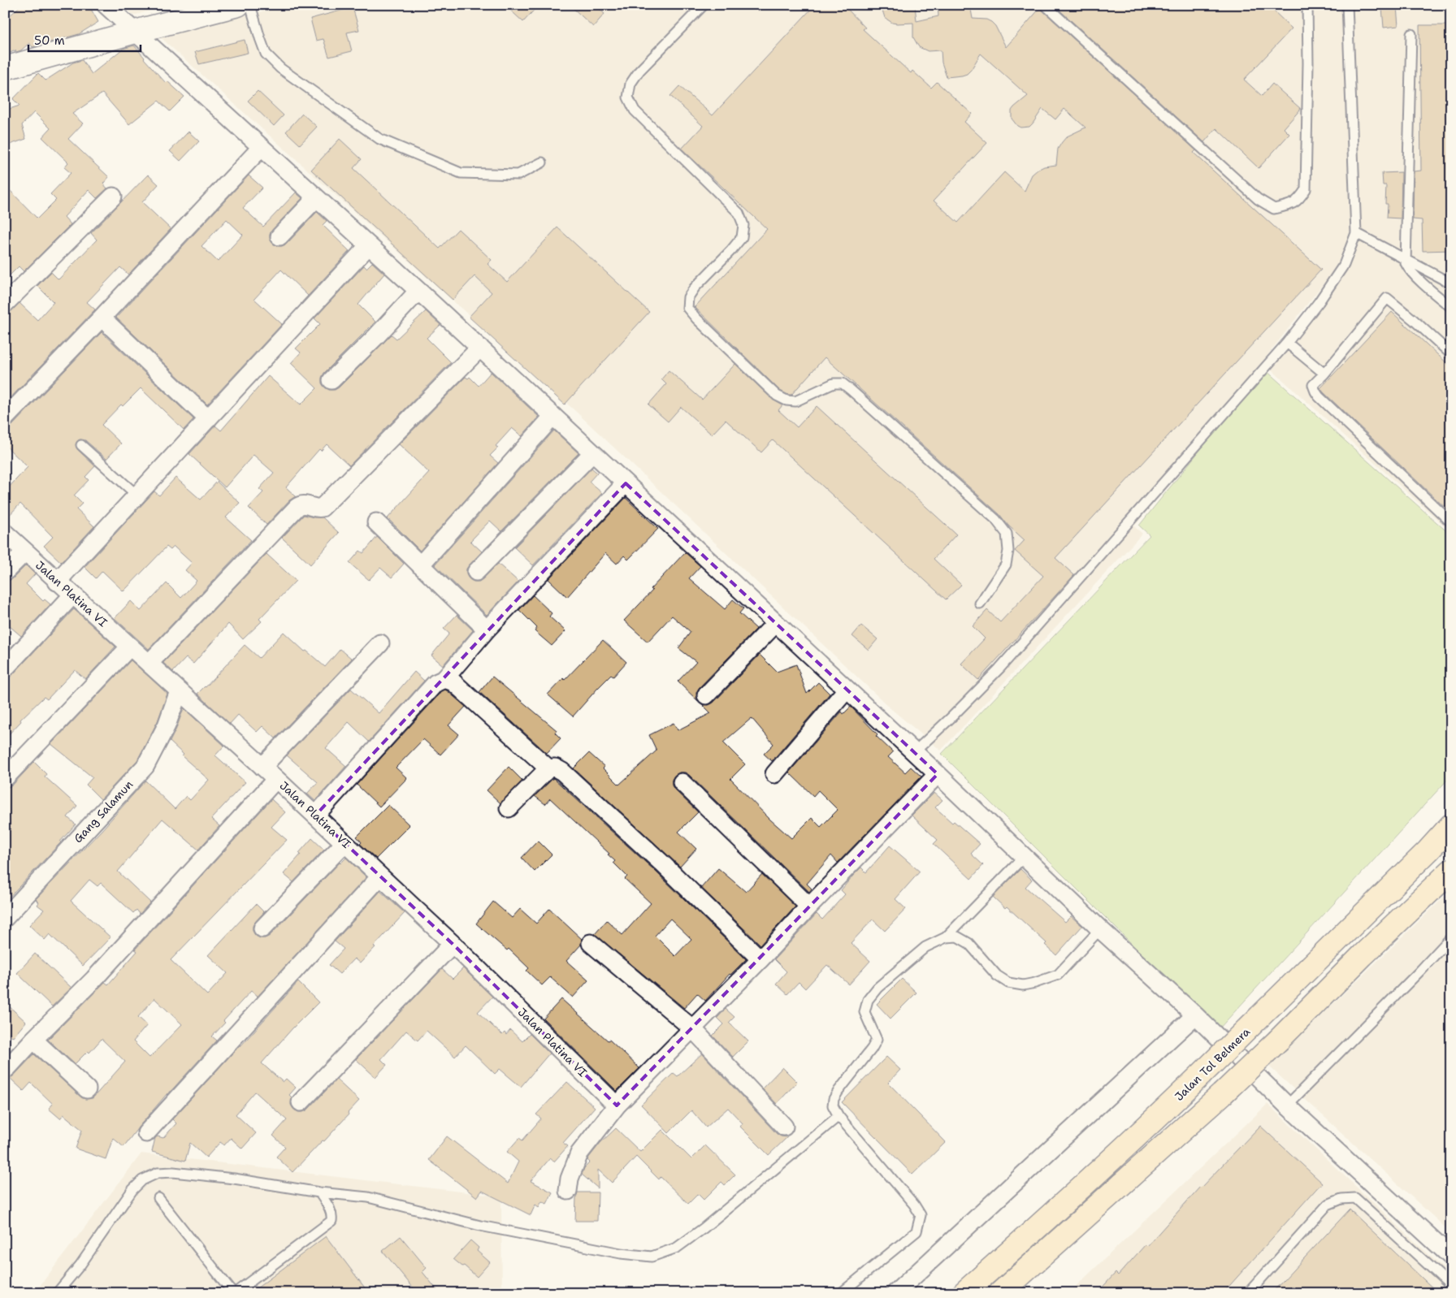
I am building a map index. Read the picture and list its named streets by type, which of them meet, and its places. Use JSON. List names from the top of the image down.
{
  "streets": {
    "highway": ["Jalan Tol Belmera"],
    "street": ["Jalan Platina VI", "Gang Salamun"]
  },
  "crossings": [
    ["Jalan Platina VI", "Gang Salamun"]
  ],
  "scale_bar": "50 m"
}
